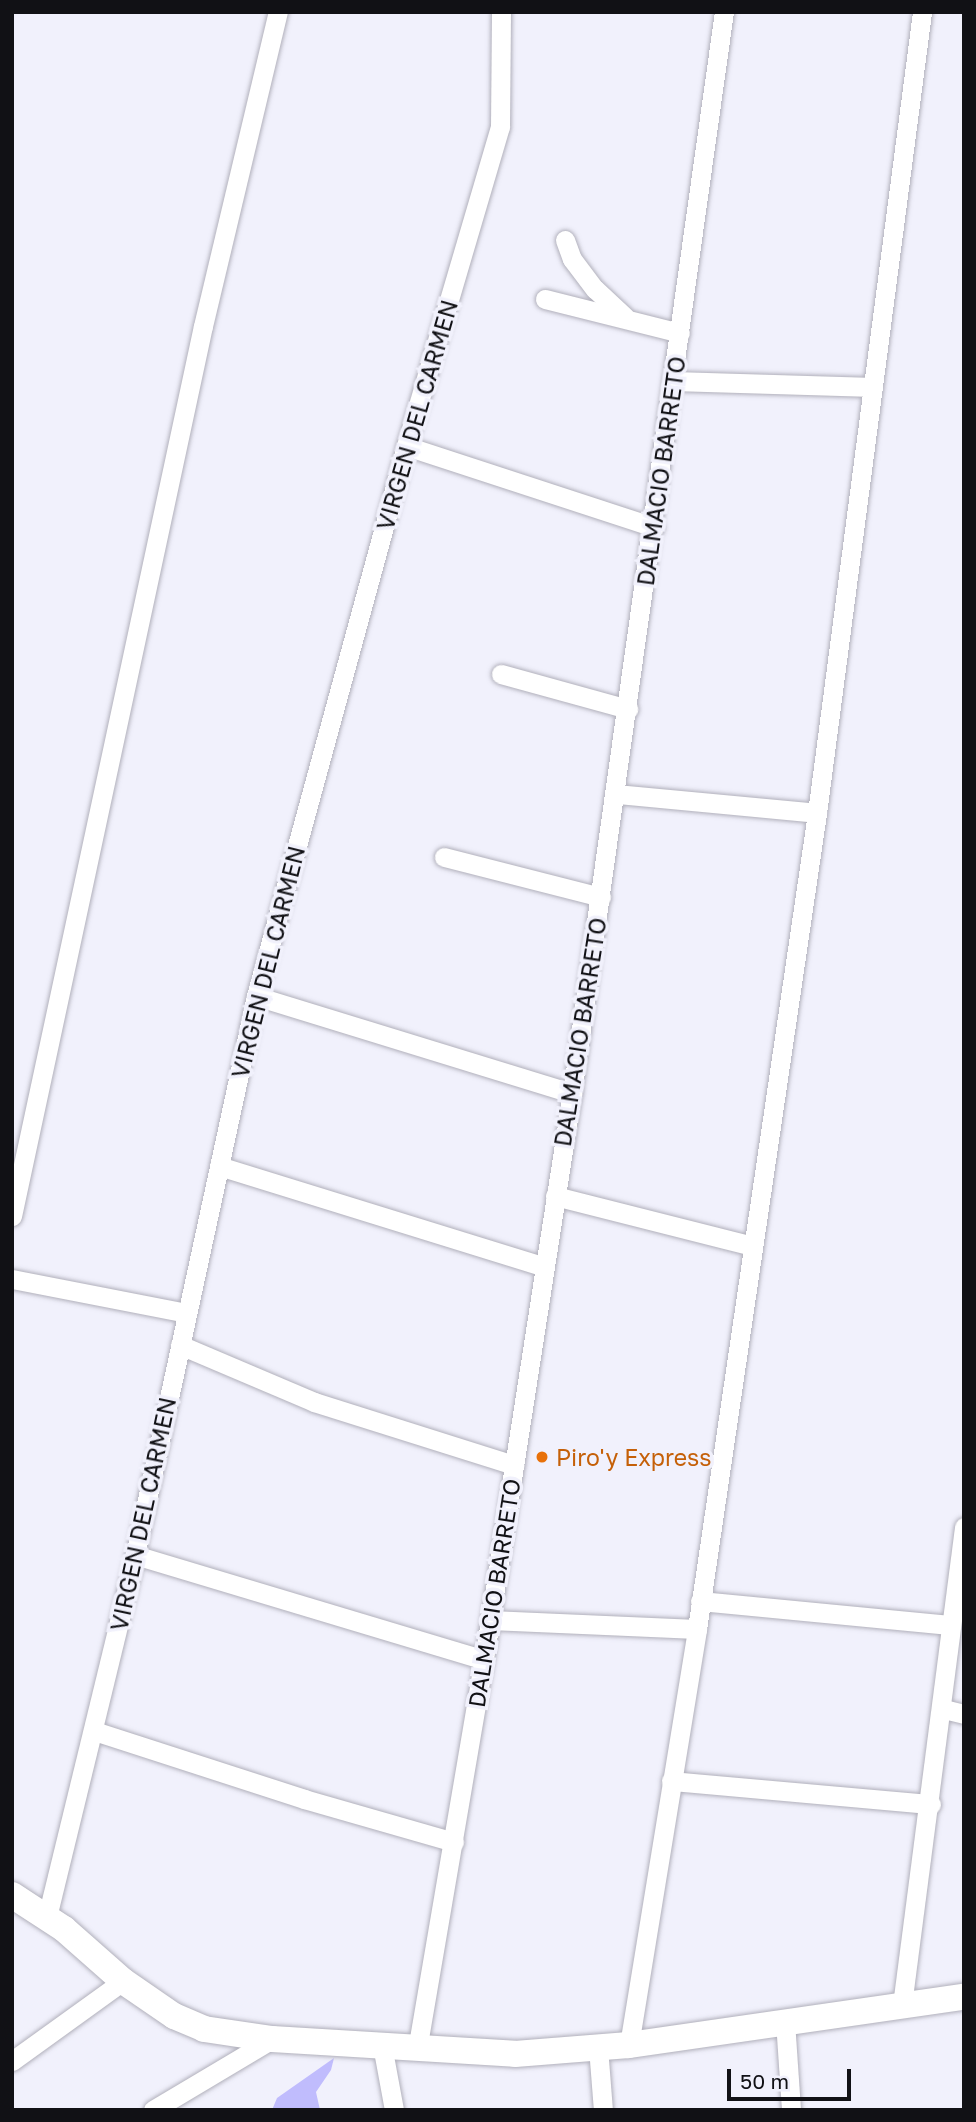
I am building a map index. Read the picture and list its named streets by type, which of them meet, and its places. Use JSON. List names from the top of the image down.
{
  "streets": {
    "street": ["VIRGEN DEL CARMEN", "DALMACIO BARRETO"]
  },
  "places": ["Piro'y Express"],
  "scale_bar": "50 m"
}
